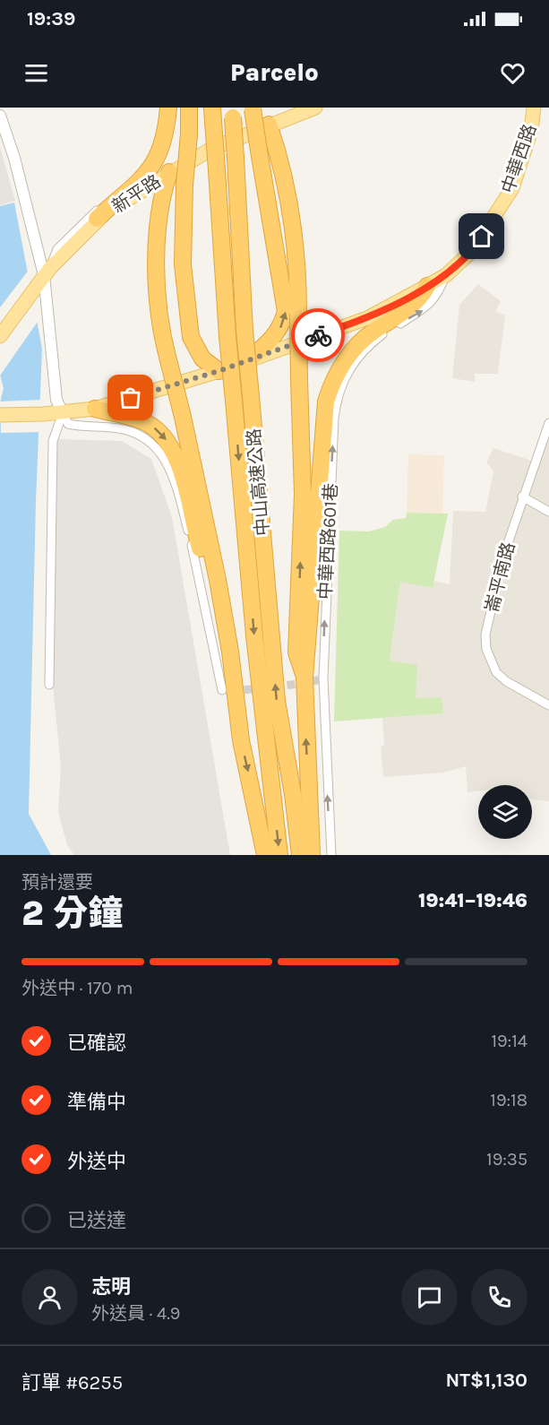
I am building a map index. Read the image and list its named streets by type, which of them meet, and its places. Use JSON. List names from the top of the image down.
{
  "streets": {
    "highway": ["中山高速公路"],
    "main road": ["中華西路", "新平路"],
    "street": ["中華西路601巷", "崙平南路"]
  },
  "crossings": [
    ["中華西路", "中華西路601巷"]
  ],
  "one_way": ["中華西路601巷"],
  "page": {
    "status": "19:39",
    "header": "Parcelo",
    "heading": ["2 分鐘", "預計還要", "19:41–19:46"],
    "panel": [
      "志明",
      "外送員 · 4.9",
      "訂單 #6255",
      "NT$1,130"
    ],
    "bar": "外送中 · 170 m",
    "list": [
      ["已確認", "19:14"],
      ["準備中", "19:18"],
      ["外送中", "19:35"],
      "已送達"
    ]
  }
}
